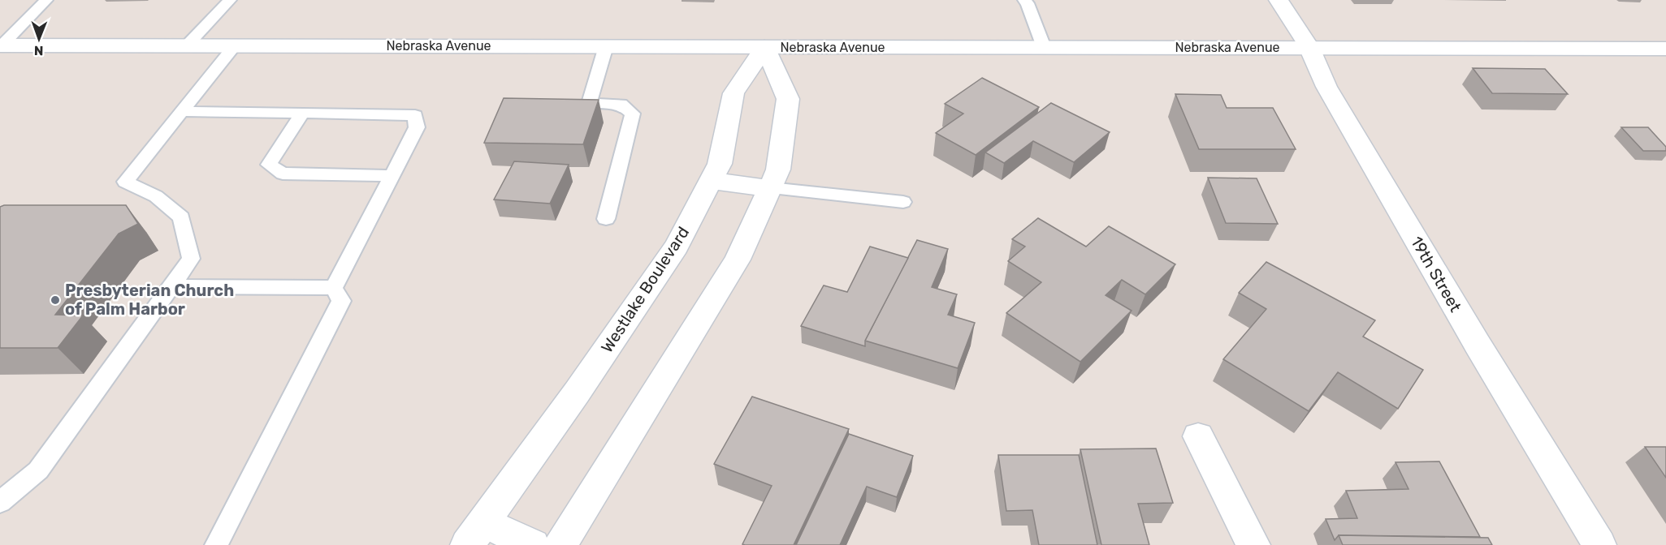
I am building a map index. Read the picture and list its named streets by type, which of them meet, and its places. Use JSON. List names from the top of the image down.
{
  "streets": {
    "street": ["Nebraska Avenue", "19th Street", "Westlake Boulevard"]
  },
  "crossings": [
    ["Nebraska Avenue", "19th Street"],
    ["Nebraska Avenue", "Westlake Boulevard"]
  ],
  "places": ["Presbyterian Church of Palm Harbor"],
  "north": "bottom"
}
